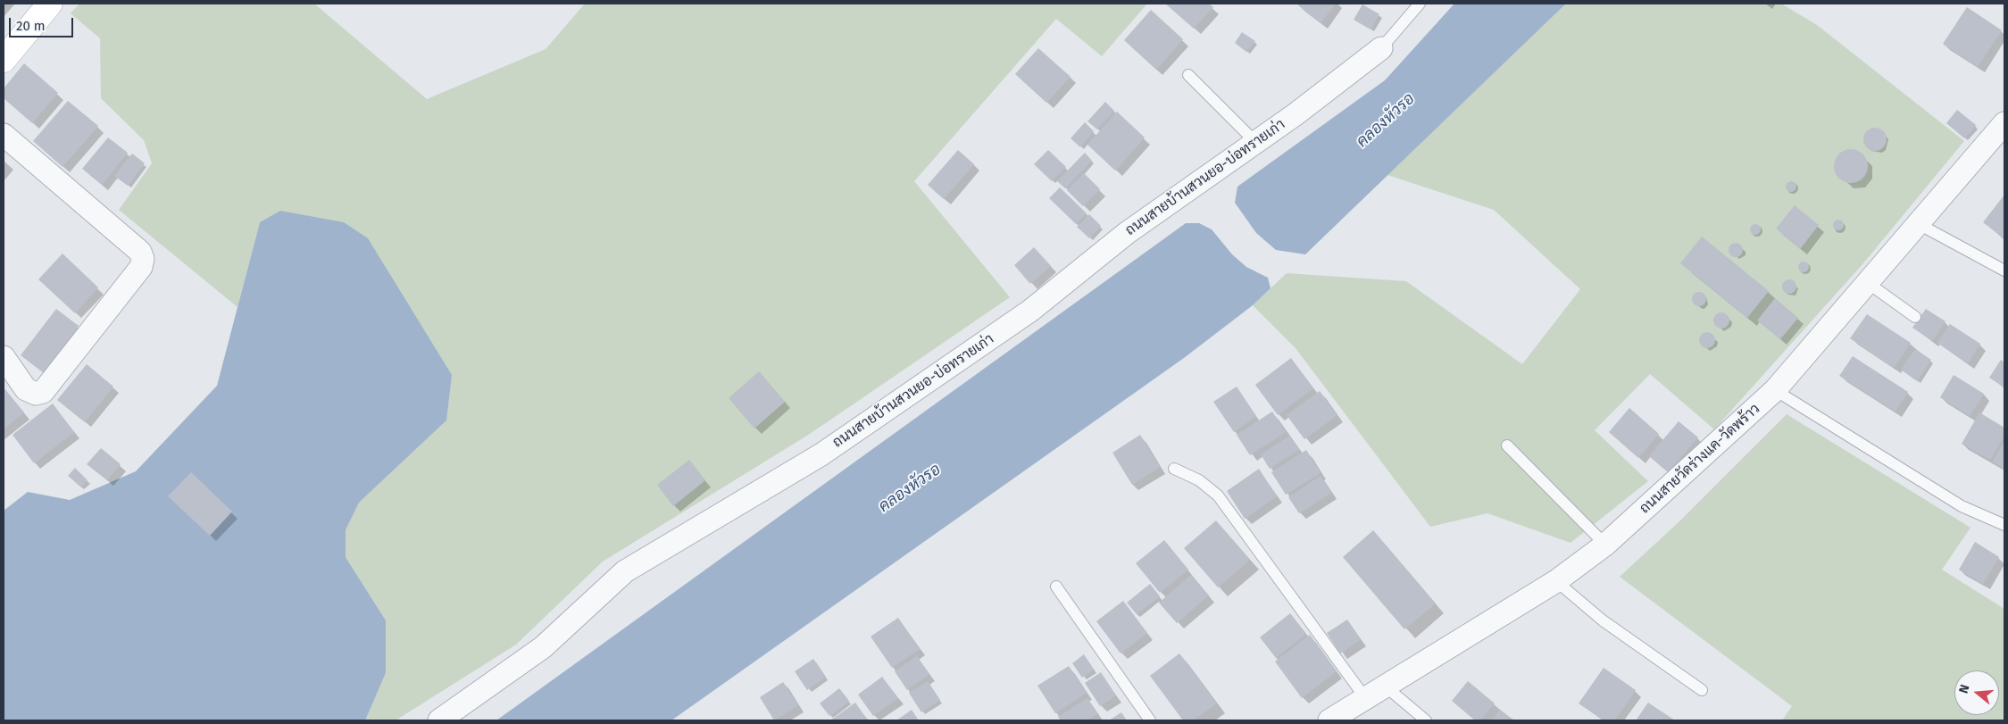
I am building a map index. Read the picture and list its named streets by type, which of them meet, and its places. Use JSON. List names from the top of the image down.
{
  "streets": {
    "street": ["ถนนสายบ้านสวนยอ-บ่อทรายเก่า", "ถนนสายวัดร่างแค-วัดพร้าว"]
  },
  "water": ["คลองหัวรอ"],
  "scale_bar": "20 m",
  "north": "left"
}
